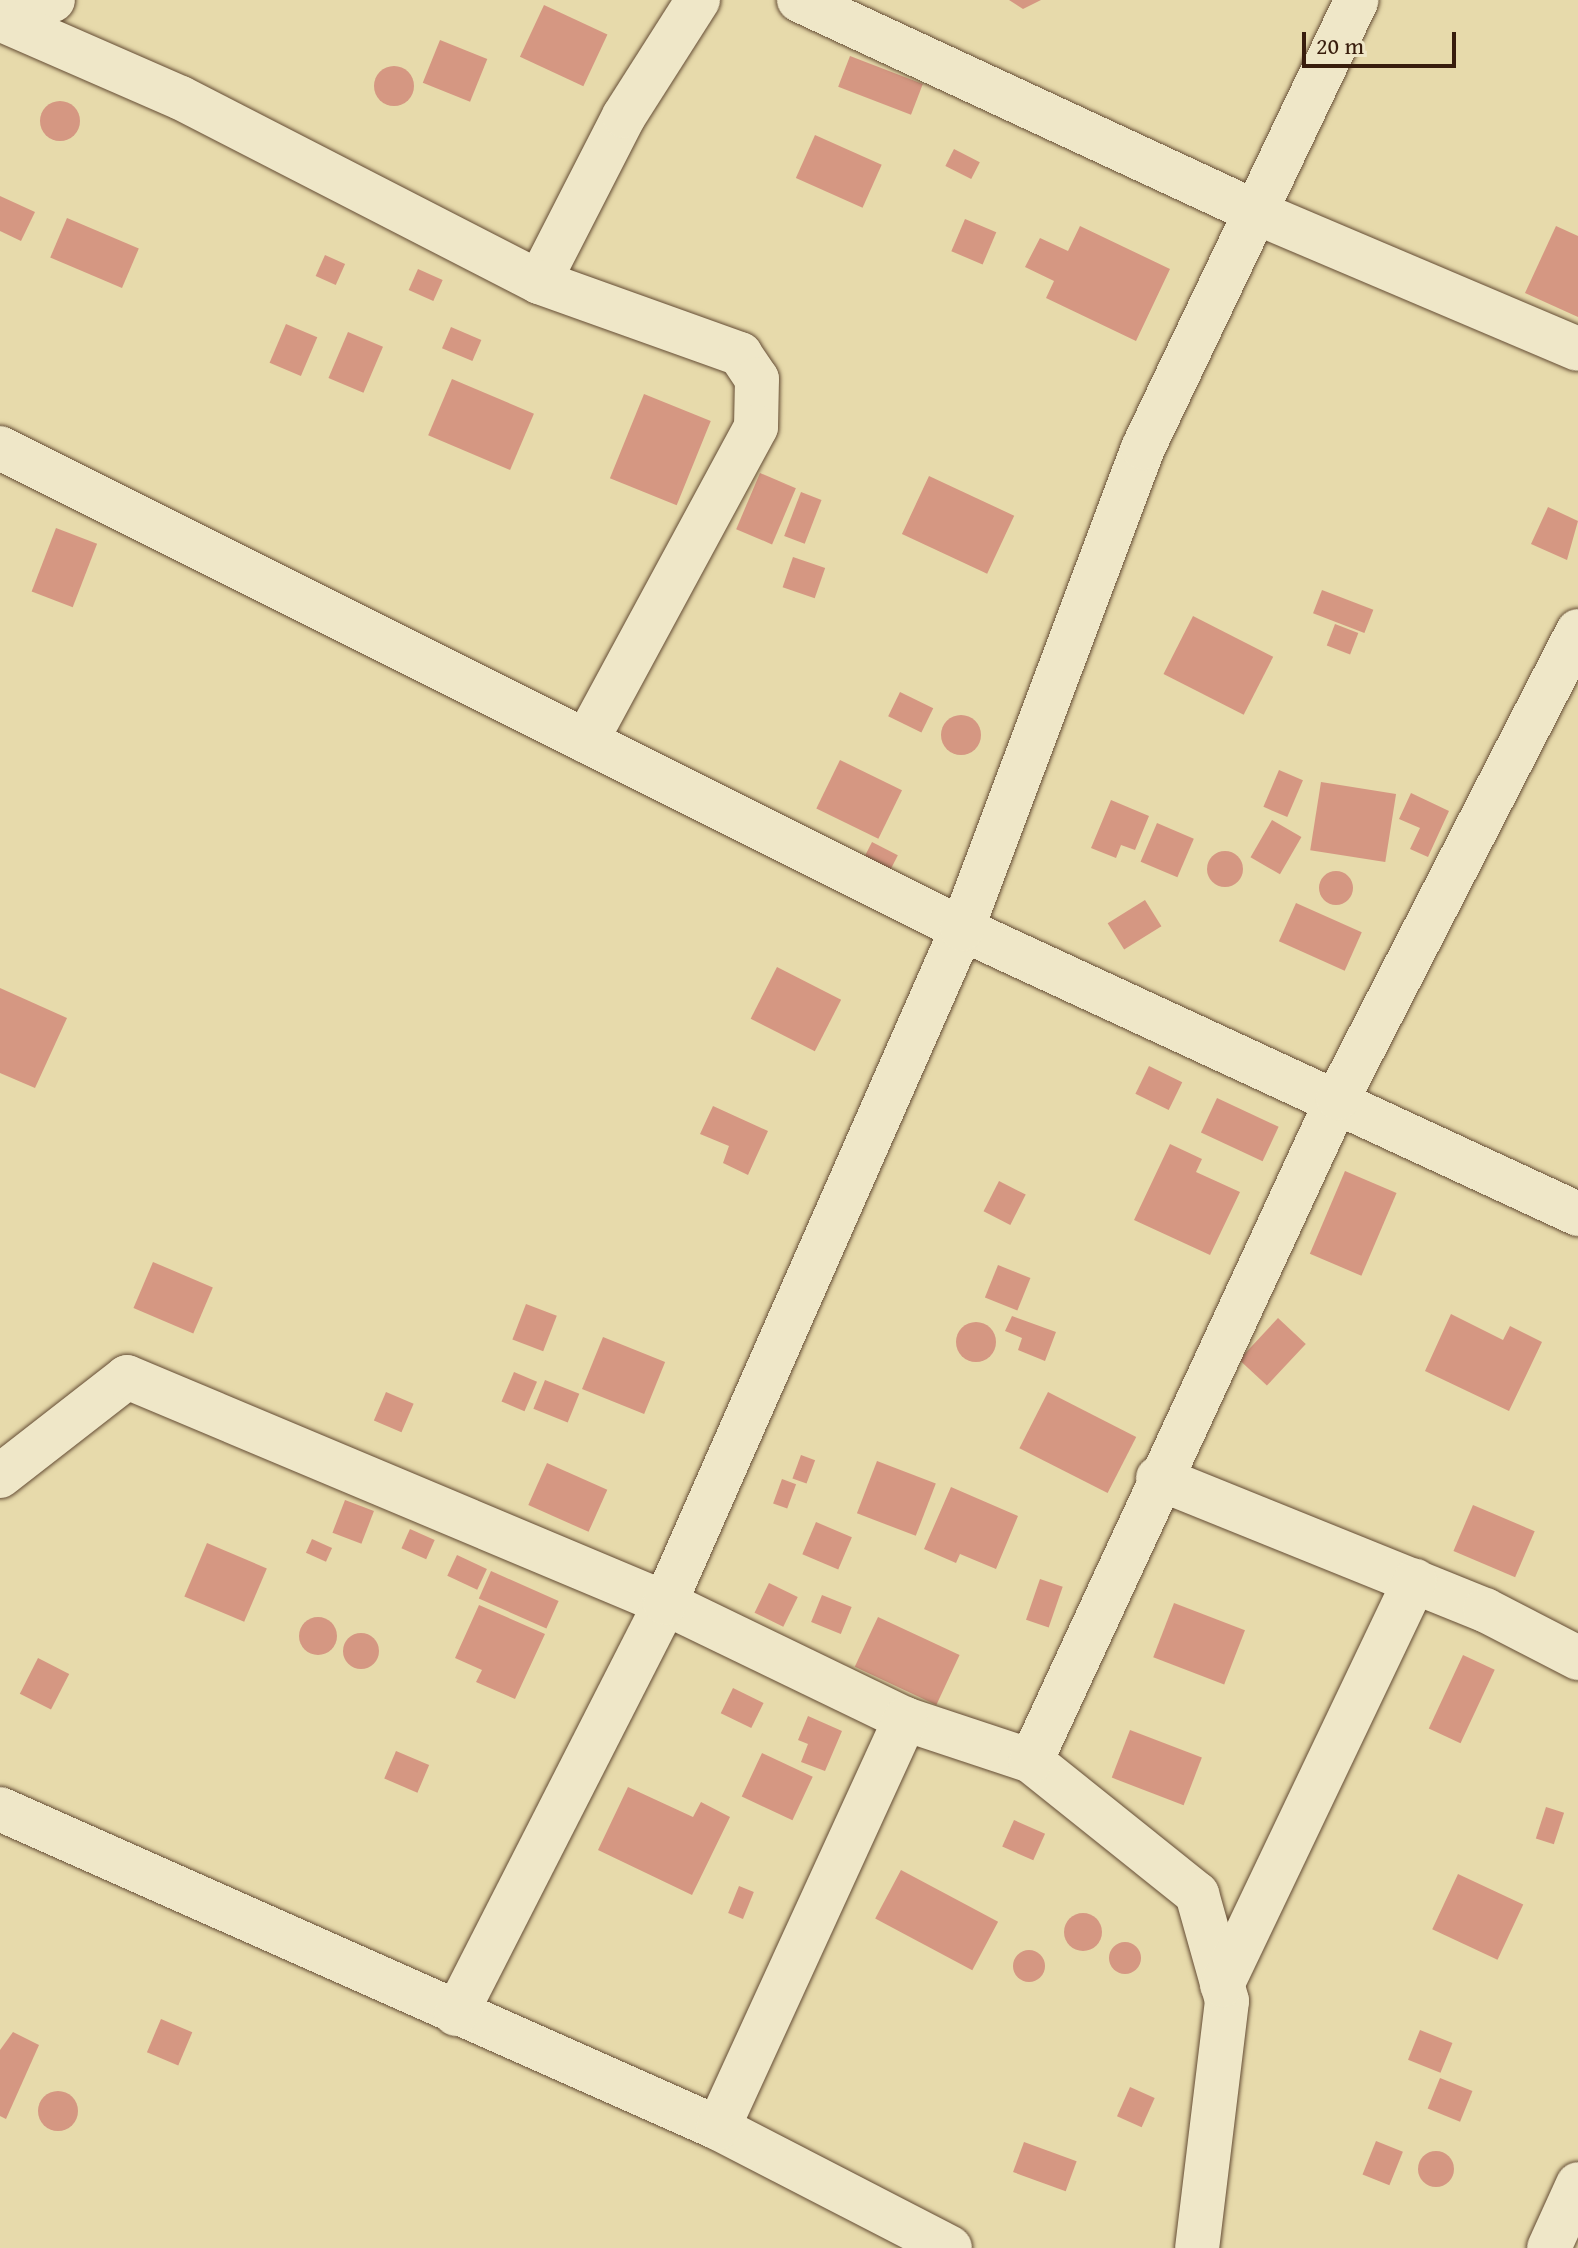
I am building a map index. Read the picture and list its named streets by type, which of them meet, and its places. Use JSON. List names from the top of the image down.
{
  "scale_bar": "20 m"
}
